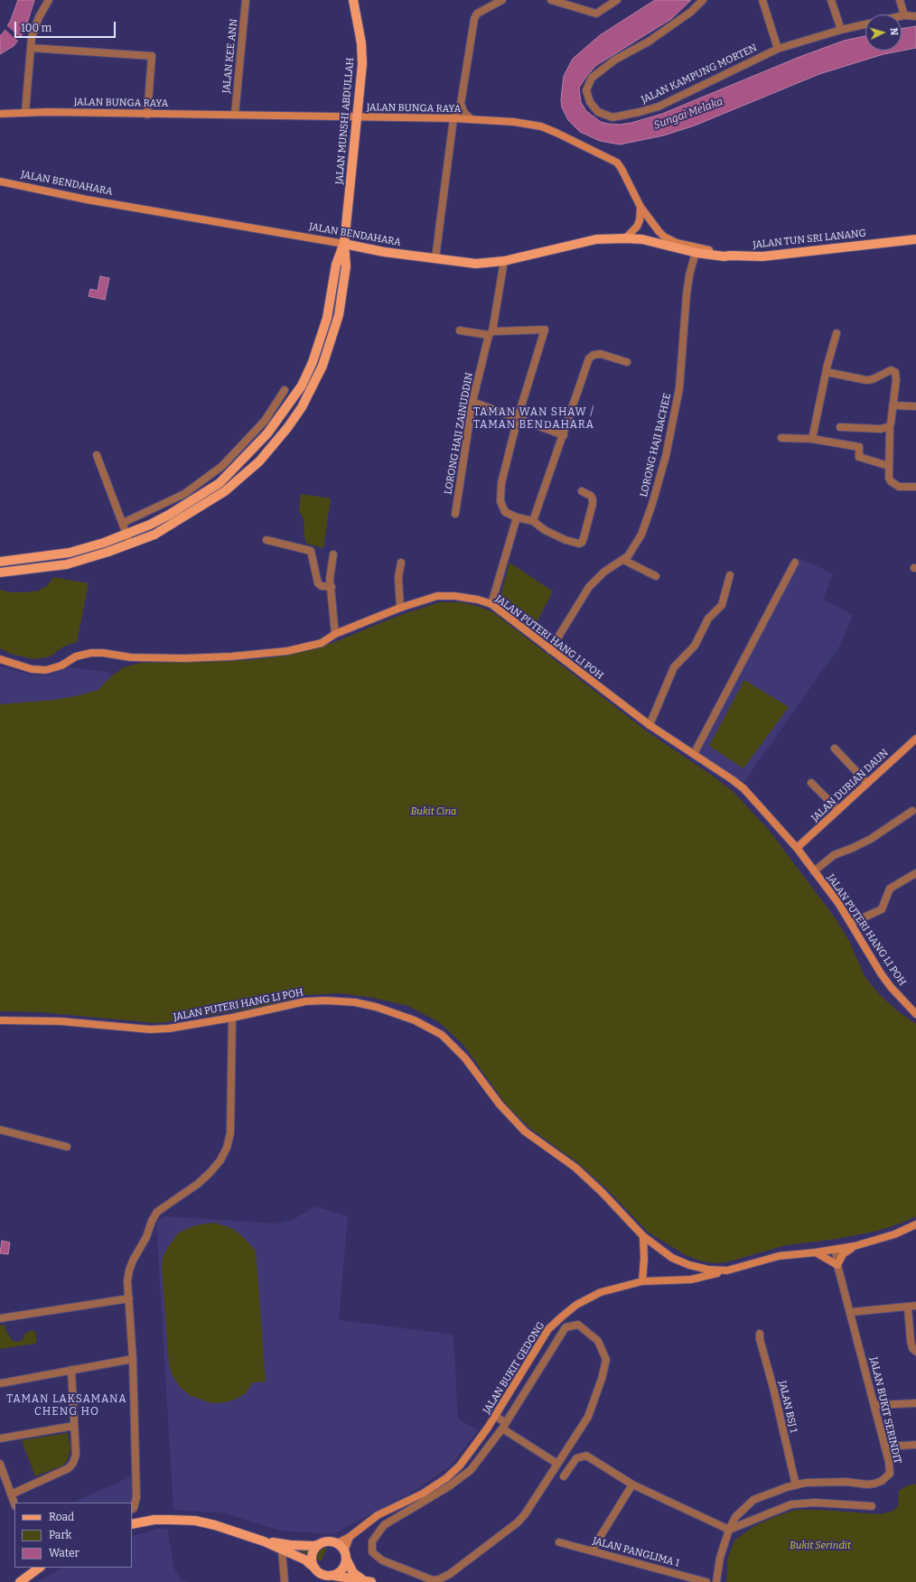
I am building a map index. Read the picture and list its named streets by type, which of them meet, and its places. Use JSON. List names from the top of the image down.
{
  "streets": {
    "main road": ["JALAN MUNSHI ABDULLAH", "JALAN BENDAHARA", "JALAN TUN SRI LANANG"],
    "street": [
      "JALAN KEE ANN",
      "JALAN KAMPUNG MORTEN",
      "JALAN BUNGA RAYA",
      "LORONG HAJI ZAINUDDIN",
      "LORONG HAJI BACHEE",
      "JALAN PUTERI HANG LI POH",
      "JALAN DURIAN DAUN",
      "JALAN BUKIT GEDONG",
      "JALAN BSJ 1",
      "JALAN BUKIT SERINDIT",
      "JALAN PANGLIMA 1"
    ]
  },
  "crossings": [
    ["JALAN KEE ANN", "JALAN BUNGA RAYA"],
    ["JALAN BUNGA RAYA", "JALAN MUNSHI ABDULLAH"],
    ["JALAN BUNGA RAYA", "JALAN BENDAHARA"],
    ["JALAN BUNGA RAYA", "JALAN TUN SRI LANANG"],
    ["JALAN BUNGA RAYA", "LORONG HAJI BACHEE"],
    ["JALAN MUNSHI ABDULLAH", "JALAN BENDAHARA"],
    ["JALAN BENDAHARA", "JALAN TUN SRI LANANG"],
    ["JALAN BENDAHARA", "LORONG HAJI ZAINUDDIN"],
    ["JALAN BENDAHARA", "LORONG HAJI BACHEE"],
    ["LORONG HAJI BACHEE", "JALAN PUTERI HANG LI POH"],
    ["JALAN PUTERI HANG LI POH", "JALAN DURIAN DAUN"],
    ["JALAN PUTERI HANG LI POH", "JALAN BUKIT GEDONG"],
    ["JALAN PUTERI HANG LI POH", "JALAN BUKIT SERINDIT"],
    ["JALAN BSJ 1", "JALAN BUKIT SERINDIT"]
  ],
  "districts": ["TAMAN WAN SHAW / TAMAN BENDAHARA", "TAMAN LAKSAMANA CHENG HO"],
  "water": ["Sungai Melaka"],
  "parks": ["Bukit Cina", "Bukit Serindit"],
  "legend": ["Road", "Park", "Water"],
  "scale_bar": "100 m",
  "north": "right"
}
